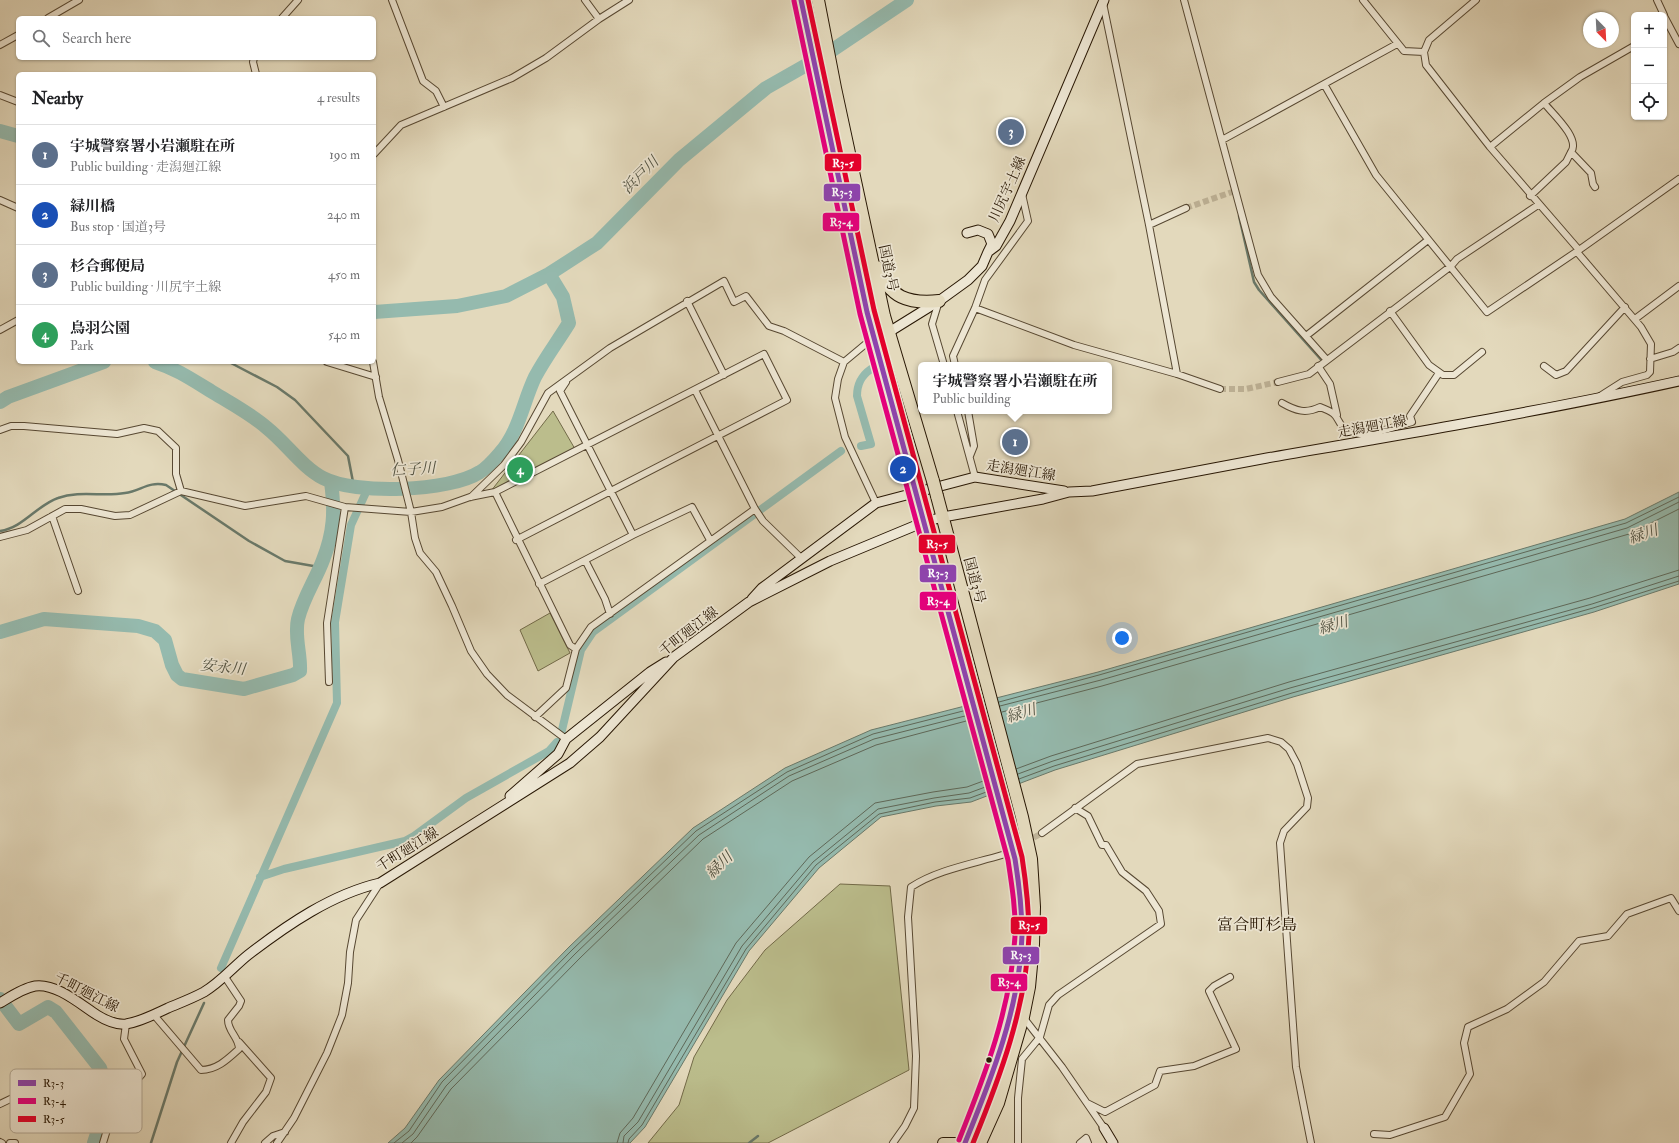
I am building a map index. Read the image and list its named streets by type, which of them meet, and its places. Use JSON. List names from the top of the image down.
{
  "streets": {
    "highway": ["国道3号"],
    "main road": ["川尻宇土線", "走潟廻江線", "千町廻江線"]
  },
  "crossings": [
    ["川尻宇土線", "国道3号"],
    ["国道3号", "走潟廻江線"],
    ["走潟廻江線", "千町廻江線"]
  ],
  "districts": ["富合町杉島"],
  "water": [
    "浜戸川",
    "仁子川",
    "緑川",
    "安永川"
  ],
  "lines": ["transit line R3-3", "transit line R3-5", "transit line R3-4"],
  "legend": ["R3-3", "R3-4", "R3-5"],
  "north": "bottom right",
  "page": {
    "map_buttons": ["+", "−"],
    "search": "Search here",
    "heading": ["Nearby", "4 results"],
    "pins": [
      "3",
      "1",
      "2",
      "4"
    ],
    "list": [
      {
        "mark": "1",
        "name": "宇城警察署小岩瀬駐在所",
        "note": "Public building · 走潟廻江線",
        "value": "190 m"
      },
      {
        "mark": "2",
        "name": "緑川橋",
        "note": "Bus stop · 国道3号",
        "value": "240 m"
      },
      {
        "mark": "3",
        "name": "杉合郵便局",
        "note": "Public building · 川尻宇土線",
        "value": "450 m"
      },
      {
        "mark": "4",
        "name": "鳥羽公園",
        "note": "Park",
        "value": "540 m"
      }
    ],
    "popup": ["宇城警察署小岩瀬駐在所", "Public building"]
  }
}
